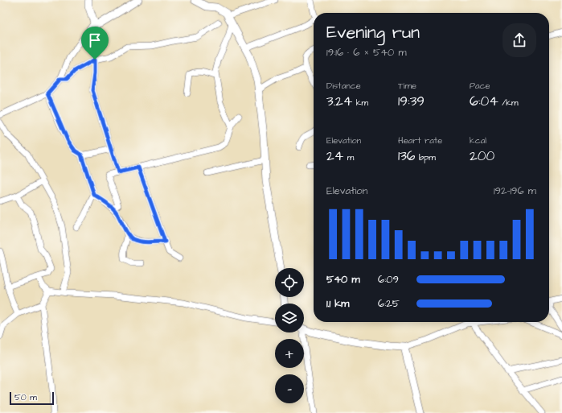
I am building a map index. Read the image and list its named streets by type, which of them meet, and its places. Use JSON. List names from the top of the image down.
{
  "scale_bar": "50 m",
  "page": {
    "heading": ["Evening run", "19:16 · 6 × 540 m"],
    "stats": [
      ["Distance", "3.24 km"],
      ["Time", "19:39"],
      ["Pace", "6:04 /km"],
      ["Elevation", "24 m"],
      ["Heart rate", "136 bpm"],
      ["kcal", "200"]
    ],
    "chart": ["Elevation", "192–196 m"],
    "list": [
      {
        "name": "540 m",
        "note": "6:09"
      },
      {
        "name": "1.1 km",
        "note": "6:25"
      }
    ],
    "map_buttons": ["+", "−"],
    "scale": "50 m"
  }
}
